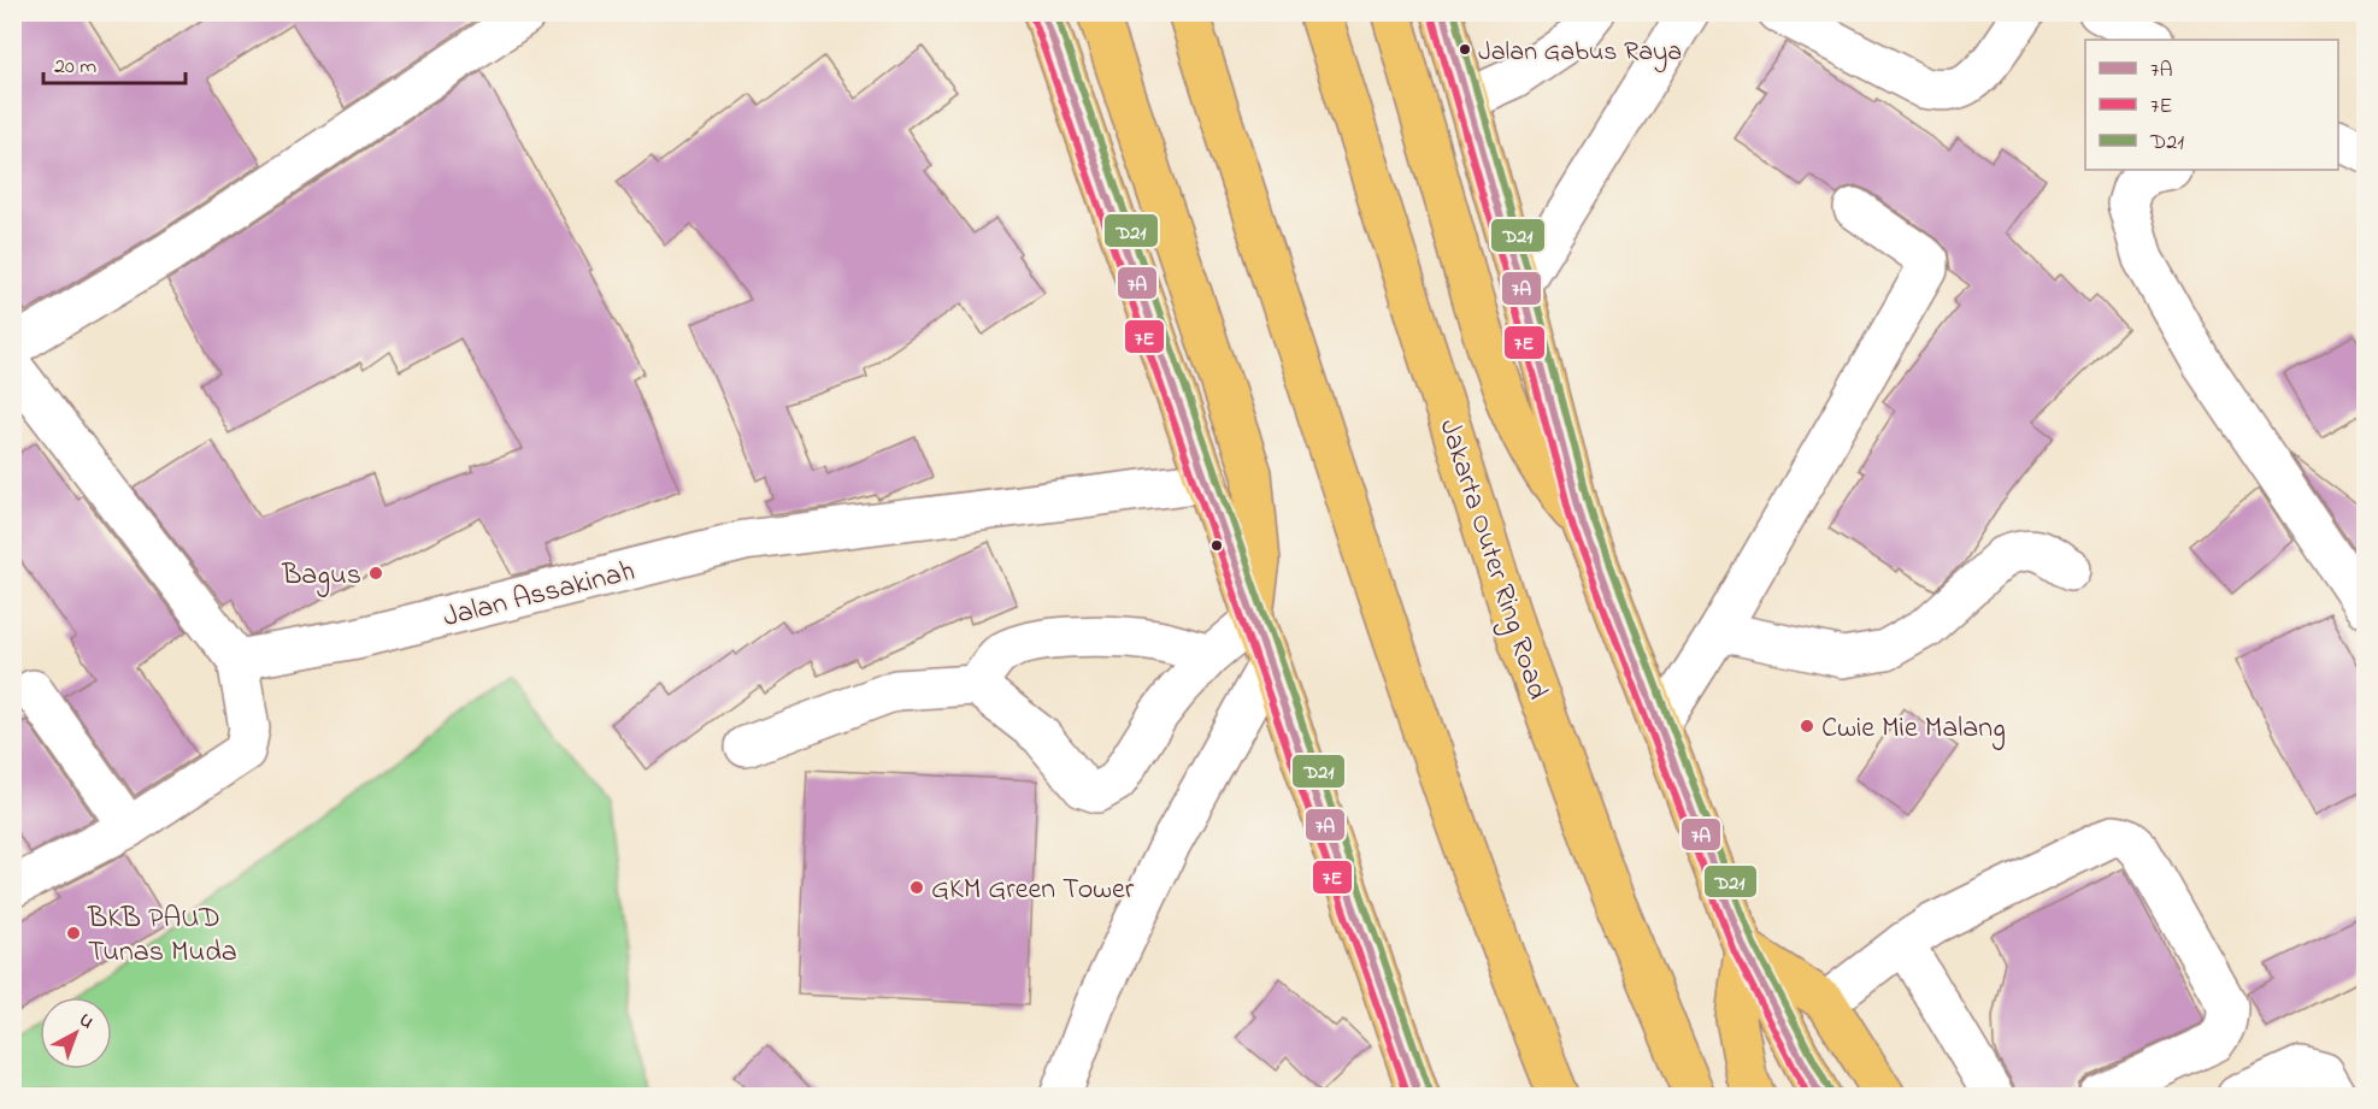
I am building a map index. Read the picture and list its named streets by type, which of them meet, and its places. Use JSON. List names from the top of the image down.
{
  "streets": {
    "highway": ["Jakarta Outer Ring Road"],
    "street": ["Jalan Assakinah"]
  },
  "places": [
    "Jalan Gabus Raya",
    "Bagus",
    "Cwie Mie Malang",
    "GKM Green Tower",
    "BKB PAUD Tunas Muda"
  ],
  "lines": ["transit line 7A", "transit line D21", "transit line 7E"],
  "legend": ["7A", "7E", "D21"],
  "scale_bar": "20 m",
  "north": "top right"
}
